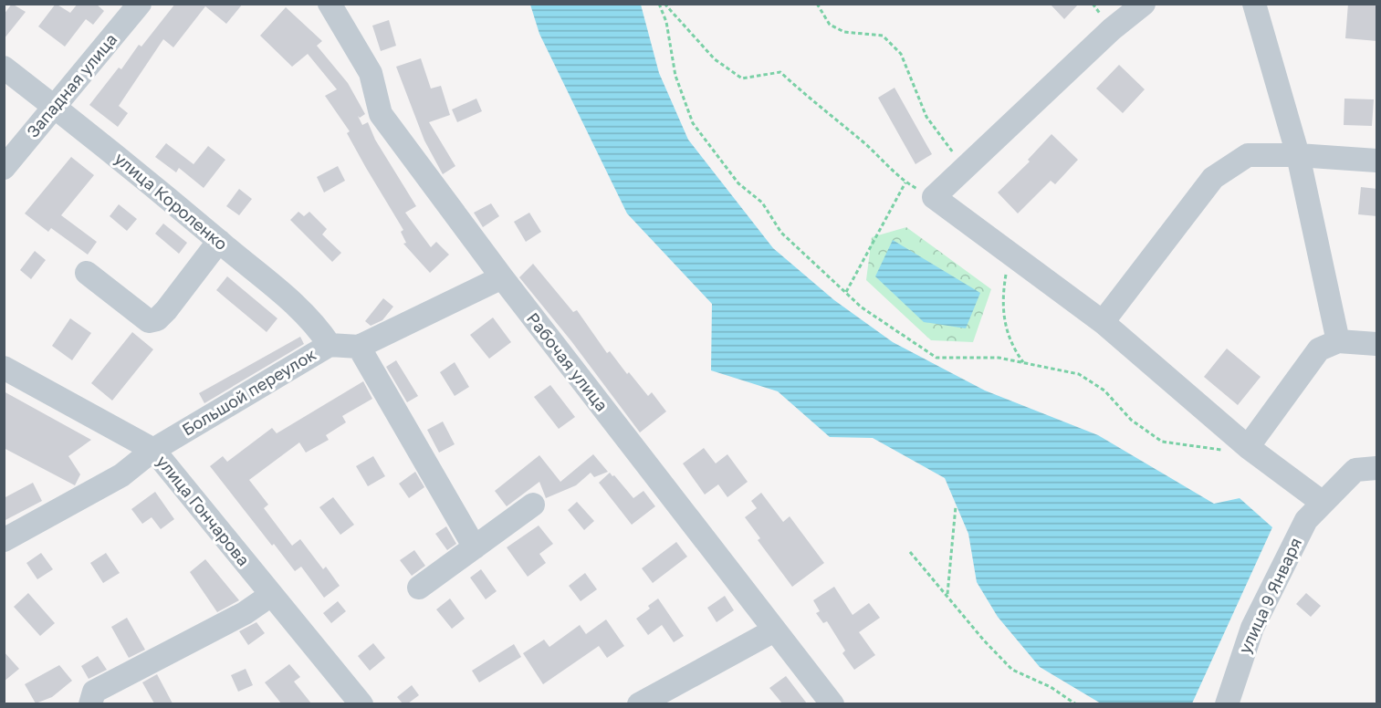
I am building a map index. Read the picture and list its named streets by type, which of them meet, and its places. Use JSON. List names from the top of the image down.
{
  "streets": {
    "street": [
      "Западная улица",
      "улица Короленко",
      "Рабочая улица",
      "Большой переулок",
      "улица Гончарова",
      "улица 9 Января"
    ]
  },
  "crossings": [
    ["Западная улица", "улица Короленко"],
    ["улица Короленко", "Большой переулок"],
    ["Рабочая улица", "Большой переулок"],
    ["Большой переулок", "улица Гончарова"]
  ]
}
